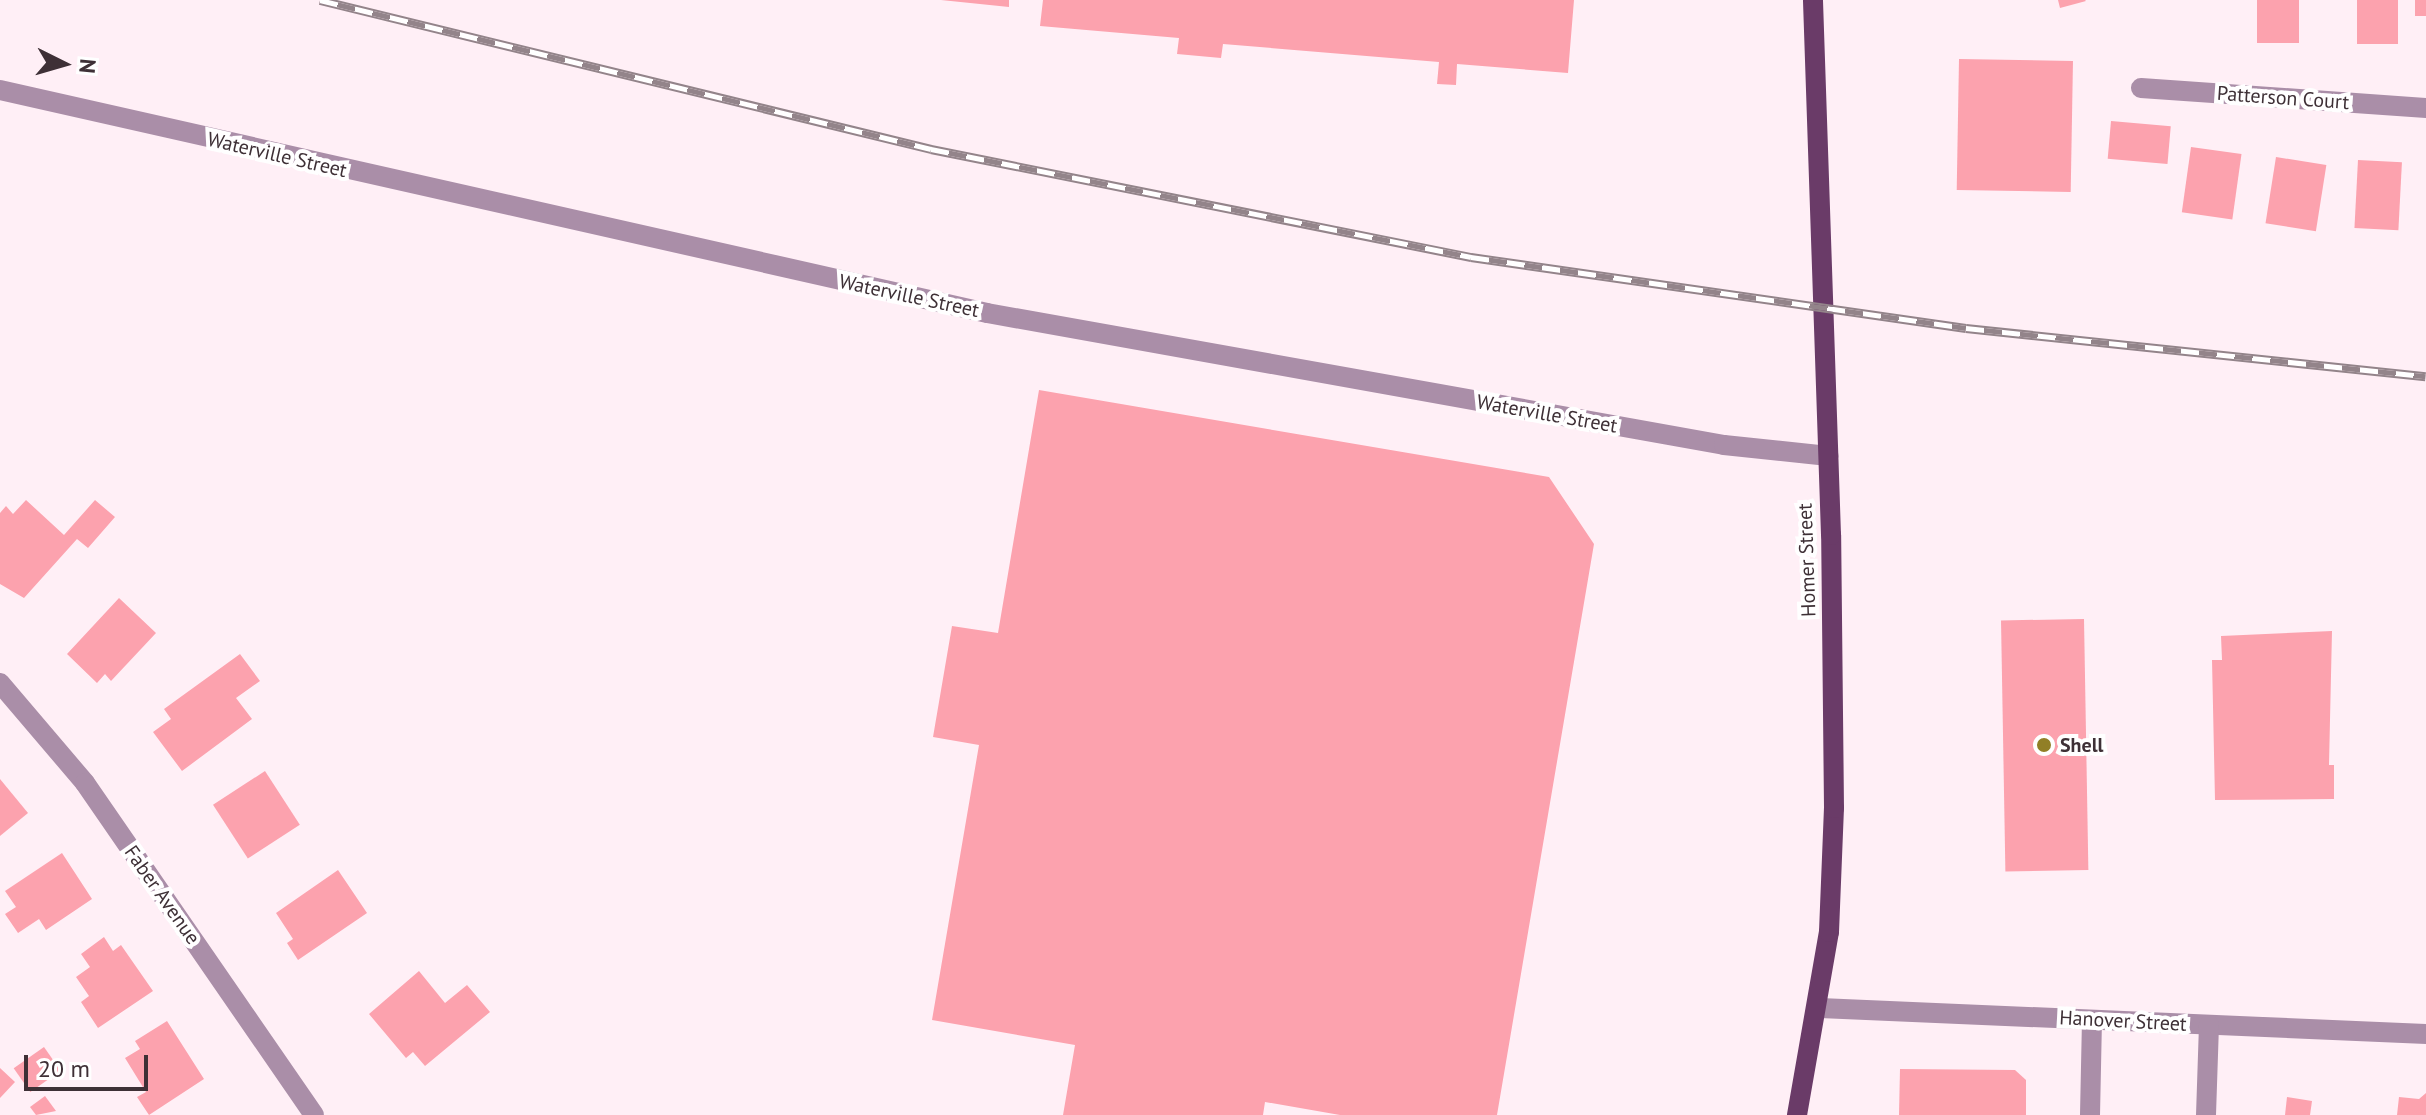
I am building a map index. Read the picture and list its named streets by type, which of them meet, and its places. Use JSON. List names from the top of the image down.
{
  "streets": {
    "main road": ["Homer Street"],
    "street": [
      "Patterson Court",
      "Waterville Street",
      "Faber Avenue",
      "Hanover Street"
    ]
  },
  "crossings": [
    ["Waterville Street", "Homer Street"],
    ["Homer Street", "Hanover Street"]
  ],
  "places": ["Shell"],
  "scale_bar": "20 m",
  "north": "right"
}
